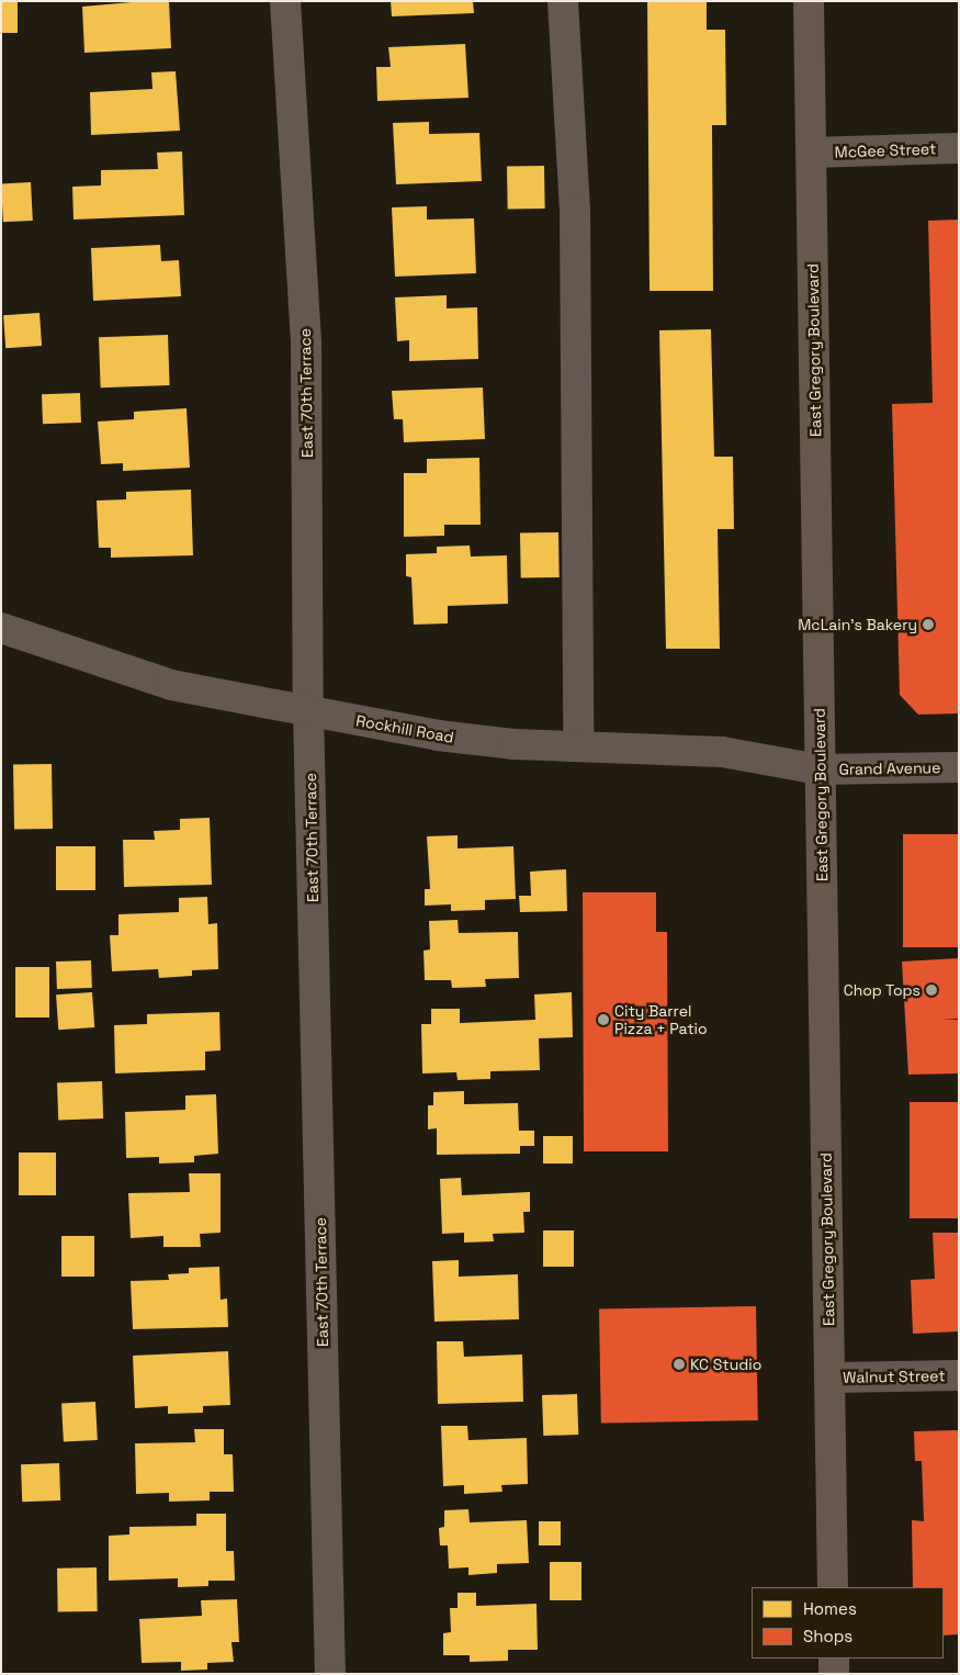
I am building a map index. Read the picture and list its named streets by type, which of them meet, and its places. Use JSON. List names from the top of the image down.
{
  "streets": {
    "main road": ["East Gregory Boulevard"],
    "street": [
      "McGee Street",
      "East 70th Terrace",
      "Rockhill Road",
      "Grand Avenue",
      "Walnut Street"
    ]
  },
  "crossings": [
    ["McGee Street", "East Gregory Boulevard"],
    ["East Gregory Boulevard", "Rockhill Road"],
    ["East Gregory Boulevard", "Grand Avenue"],
    ["East Gregory Boulevard", "Walnut Street"],
    ["East 70th Terrace", "Rockhill Road"],
    ["Rockhill Road", "Grand Avenue"]
  ],
  "places": [
    "McLain's Bakery",
    "Chop Tops",
    "City Barrel Pizza + Patio",
    "KC Studio"
  ],
  "legend": ["Homes", "Shops"]
}
